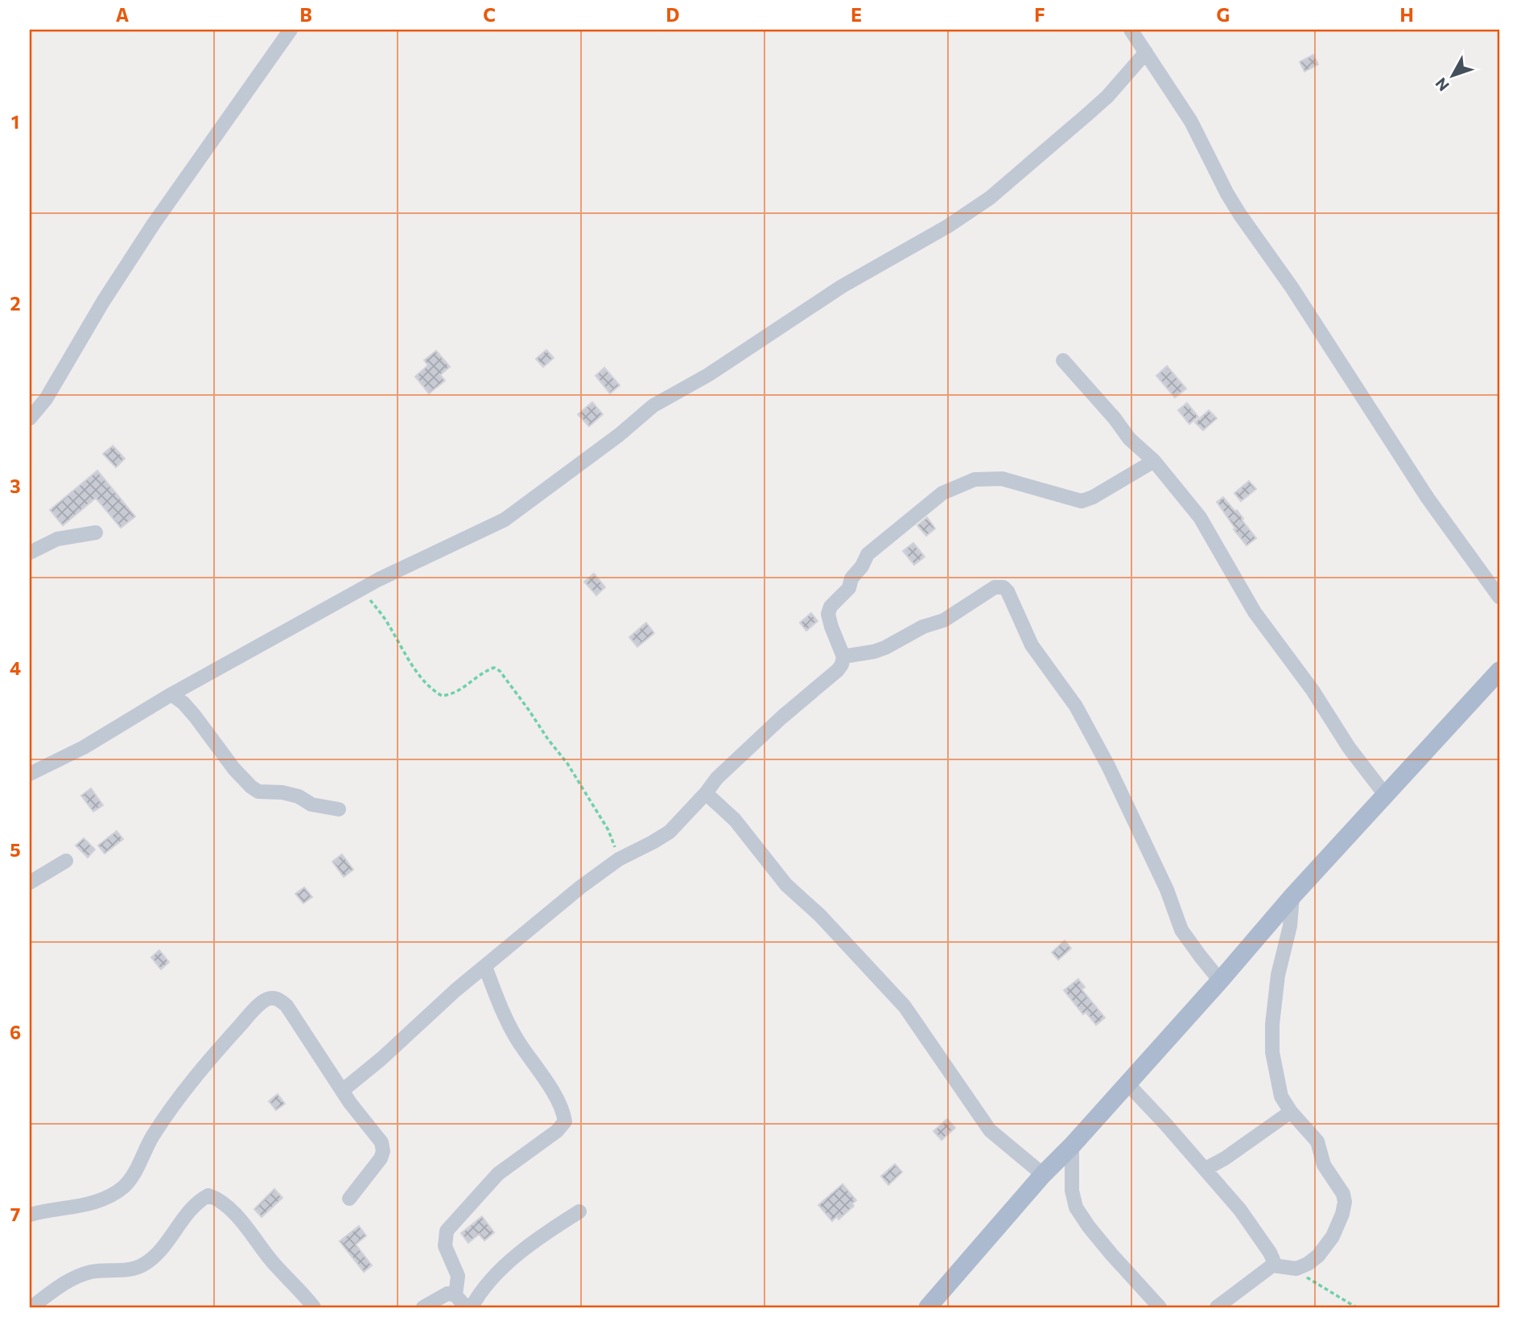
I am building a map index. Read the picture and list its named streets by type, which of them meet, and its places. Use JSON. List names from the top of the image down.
{
  "north": "bottom left",
  "grid": {
    "columns": [
      "A",
      "B",
      "C",
      "D",
      "E",
      "F",
      "G",
      "H"
    ],
    "rows": [
      "1",
      "2",
      "3",
      "4",
      "5",
      "6",
      "7"
    ]
  }
}
